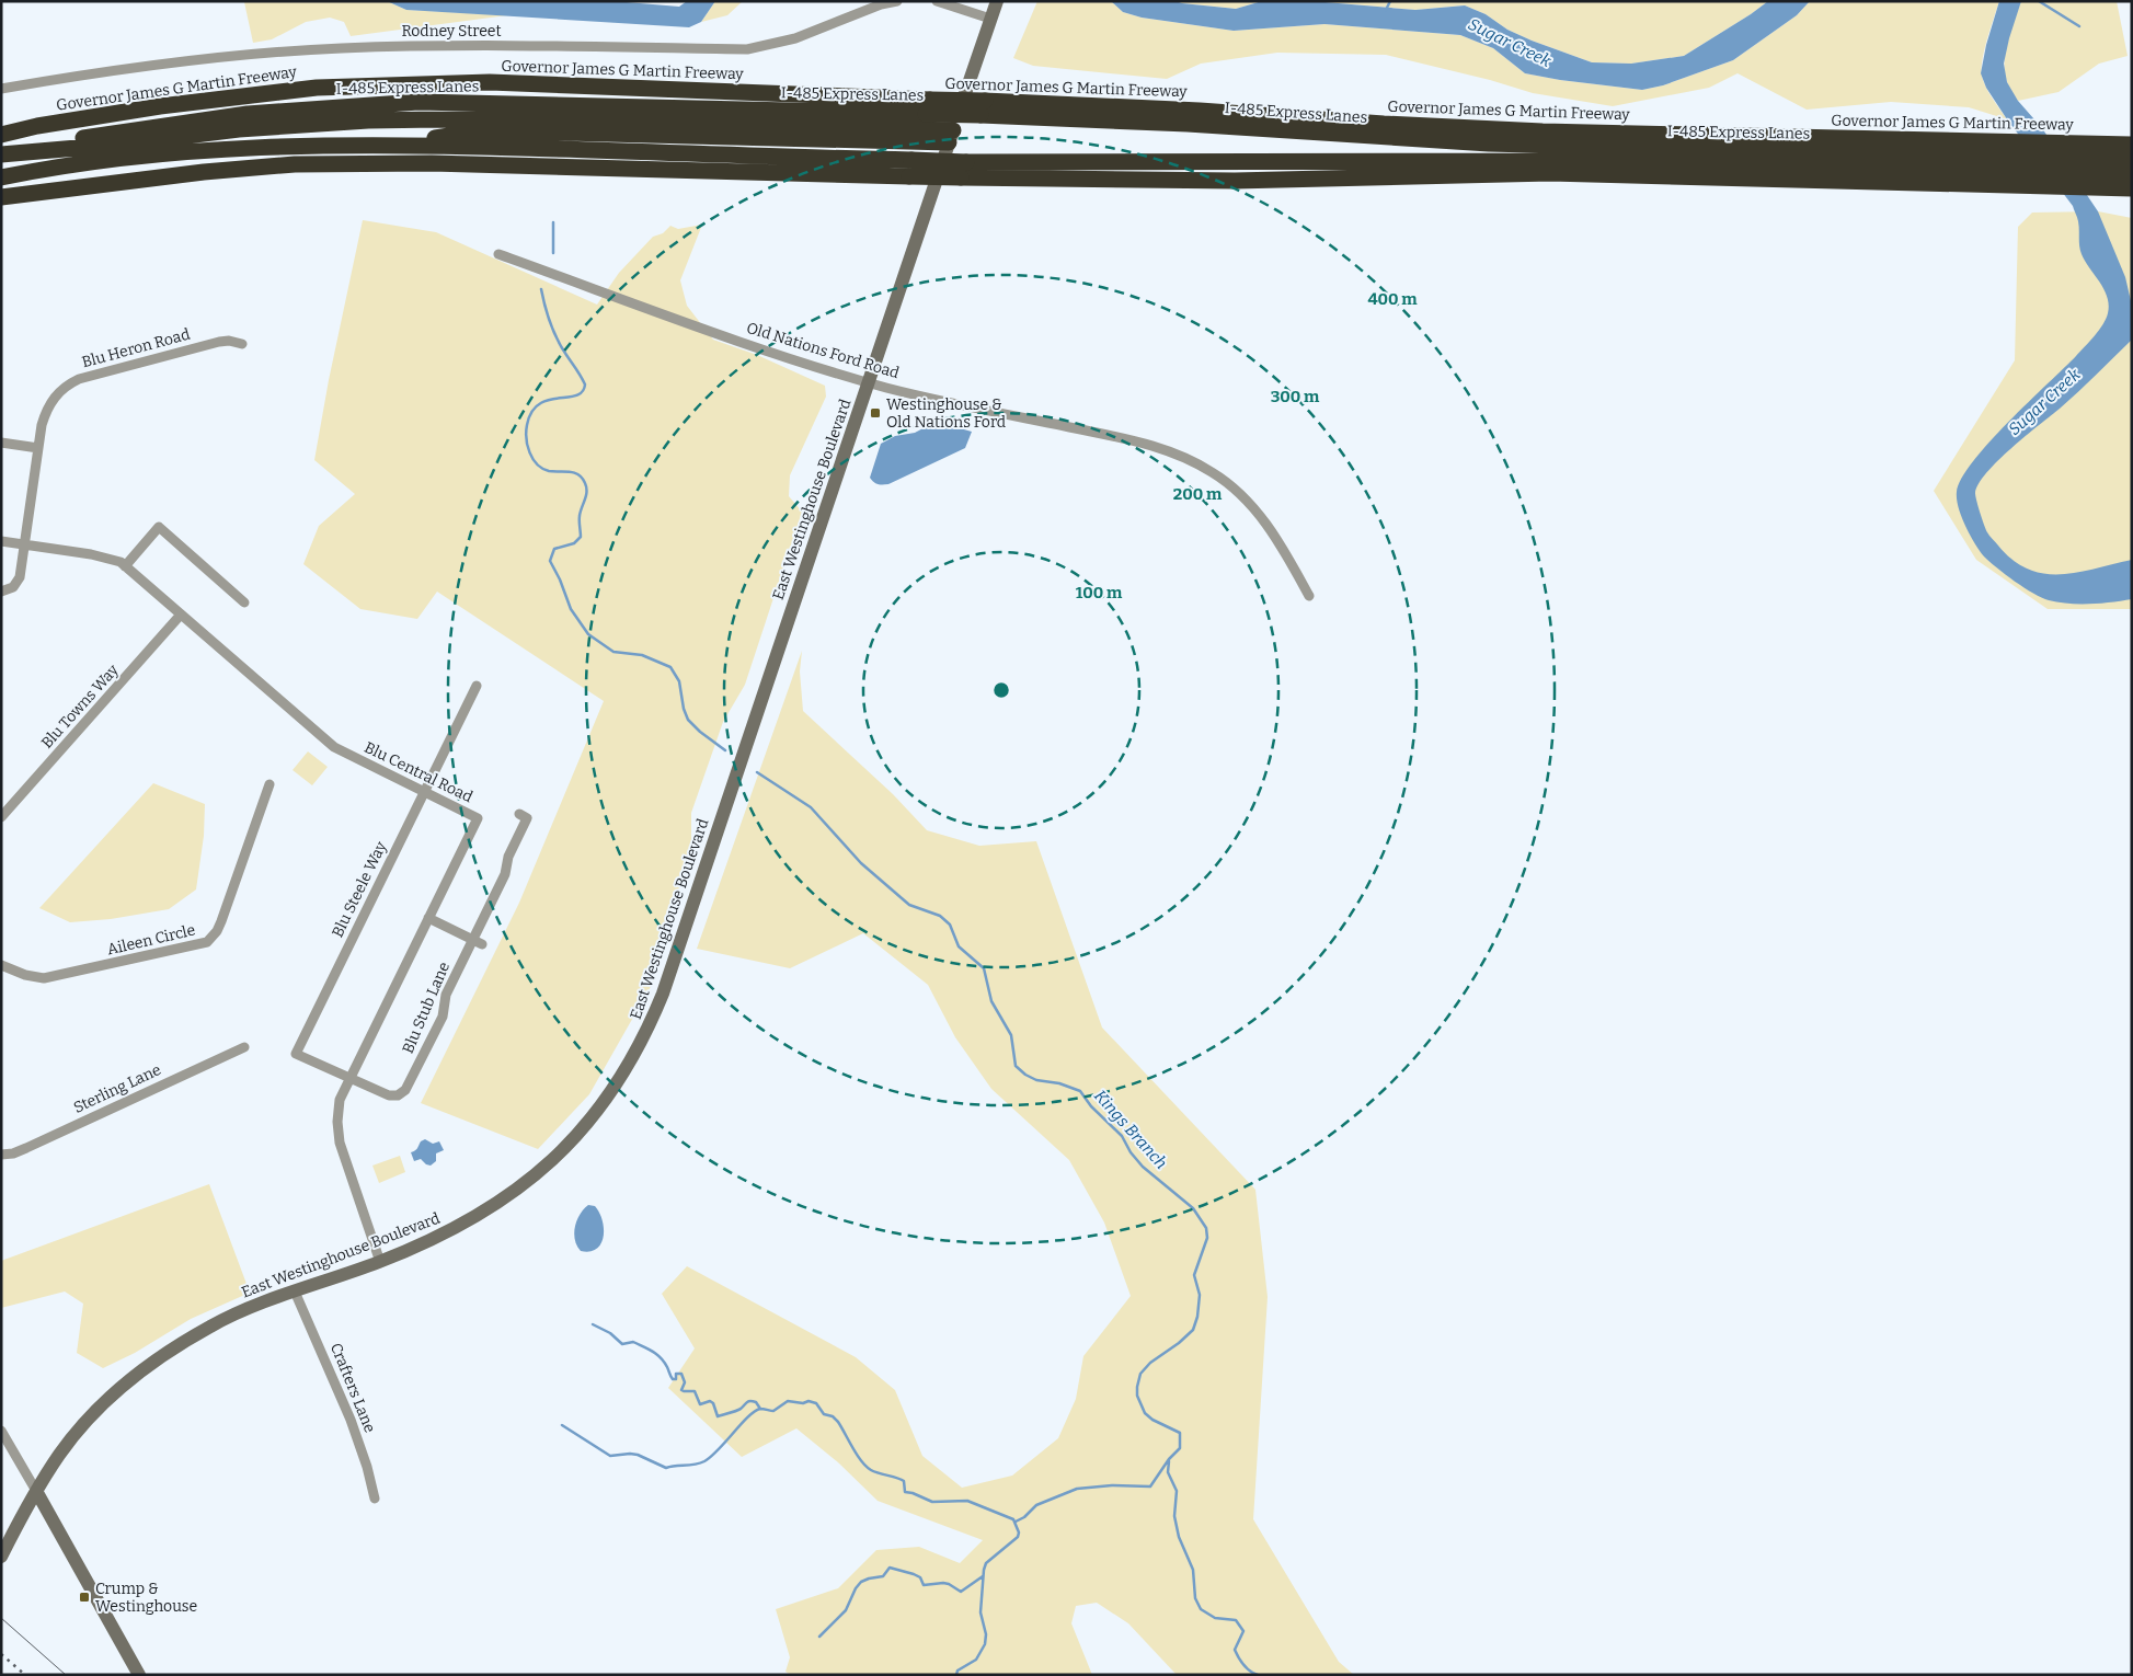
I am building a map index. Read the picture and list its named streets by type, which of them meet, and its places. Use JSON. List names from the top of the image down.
{
  "streets": {
    "highway": ["Governor James G Martin Freeway", "I-485 Express Lanes"],
    "main road": ["East Westinghouse Boulevard"],
    "street": [
      "Rodney Street",
      "Blu Heron Road",
      "Old Nations Ford Road",
      "Blu Towns Way",
      "Blu Central Road",
      "Blu Steele Way",
      "Aileen Circle",
      "Blu Stub Lane",
      "Sterling Lane",
      "Crafters Lane"
    ]
  },
  "crossings": [
    ["Governor James G Martin Freeway", "I-485 Express Lanes"],
    ["Blu Heron Road", "Blu Central Road"],
    ["Old Nations Ford Road", "East Westinghouse Boulevard"],
    ["East Westinghouse Boulevard", "Blu Central Road"],
    ["East Westinghouse Boulevard", "Crafters Lane"],
    ["Blu Towns Way", "Blu Central Road"],
    ["Blu Central Road", "Blu Steele Way"],
    ["Blu Central Road", "Blu Stub Lane"],
    ["Blu Steele Way", "Blu Stub Lane"]
  ],
  "water": ["Sugar Creek", "Kings Branch"],
  "places": {
    "transit": ["Westinghouse & Old Nations Ford", "Crump & Westinghouse"]
  },
  "rings": [
    "400 m",
    "300 m",
    "200 m",
    "100 m"
  ]
}
